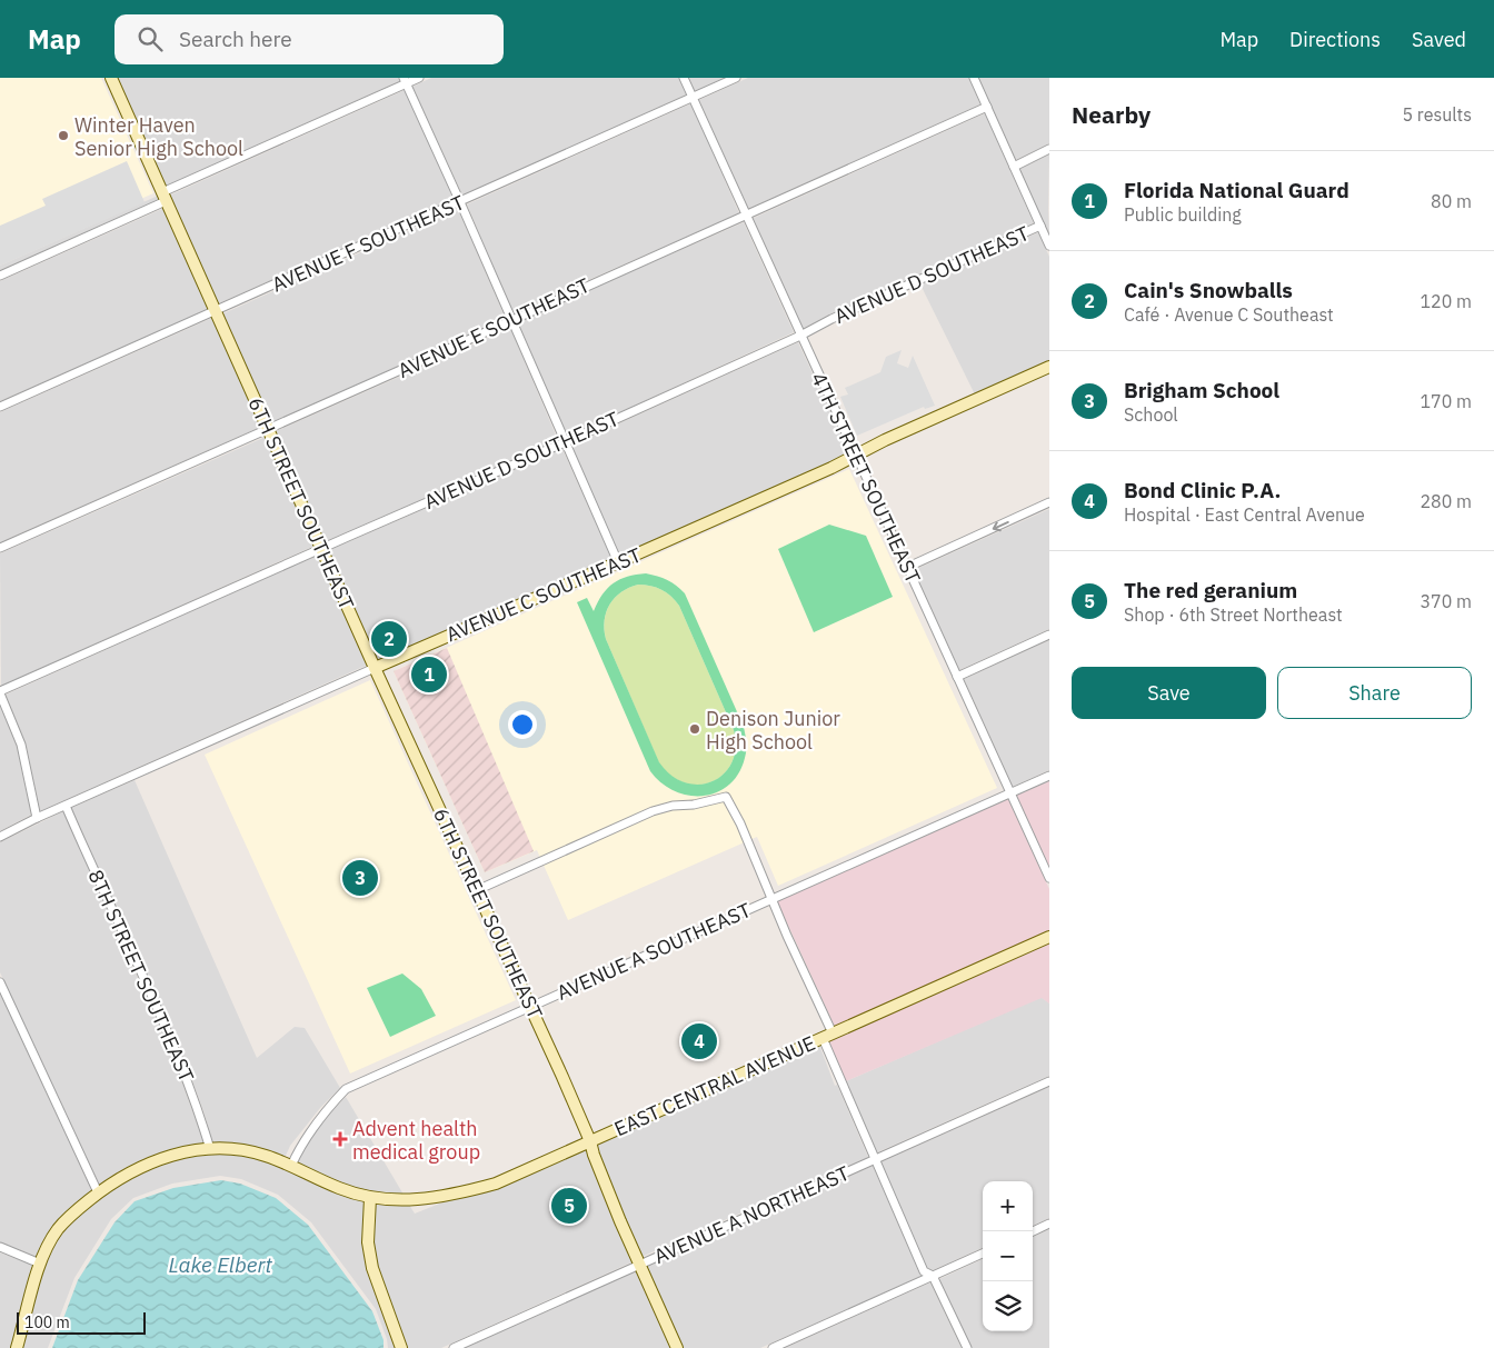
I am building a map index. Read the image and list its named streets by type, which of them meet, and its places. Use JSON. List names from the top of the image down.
{
  "streets": {
    "street": [
      "AVENUE F SOUTHEAST",
      "AVENUE D SOUTHEAST",
      "AVENUE E SOUTHEAST",
      "4TH STREET SOUTHEAST",
      "6TH STREET SOUTHEAST",
      "AVENUE C SOUTHEAST",
      "AVENUE A SOUTHEAST",
      "8TH STREET SOUTHEAST",
      "EAST CENTRAL AVENUE",
      "AVENUE A NORTHEAST"
    ]
  },
  "crossings": [
    ["AVENUE F SOUTHEAST", "4TH STREET SOUTHEAST"],
    ["AVENUE F SOUTHEAST", "6TH STREET SOUTHEAST"],
    ["AVENUE D SOUTHEAST", "4TH STREET SOUTHEAST"],
    ["AVENUE D SOUTHEAST", "6TH STREET SOUTHEAST"],
    ["AVENUE E SOUTHEAST", "4TH STREET SOUTHEAST"],
    ["AVENUE E SOUTHEAST", "6TH STREET SOUTHEAST"],
    ["4TH STREET SOUTHEAST", "AVENUE C SOUTHEAST"],
    ["4TH STREET SOUTHEAST", "AVENUE A SOUTHEAST"],
    ["6TH STREET SOUTHEAST", "AVENUE C SOUTHEAST"],
    ["6TH STREET SOUTHEAST", "AVENUE A SOUTHEAST"],
    ["6TH STREET SOUTHEAST", "EAST CENTRAL AVENUE"],
    ["6TH STREET SOUTHEAST", "AVENUE A NORTHEAST"],
    ["AVENUE C SOUTHEAST", "8TH STREET SOUTHEAST"],
    ["AVENUE A SOUTHEAST", "EAST CENTRAL AVENUE"],
    ["8TH STREET SOUTHEAST", "EAST CENTRAL AVENUE"]
  ],
  "water": ["Lake Elbert"],
  "places": {
    "other": ["Winter Haven Senior High School", "Denison Junior High School"],
    "health": ["Advent health medical group"]
  },
  "scale_bar": "100 m",
  "page": {
    "header": "Map",
    "search": "Search here",
    "nav": ["Map", "Directions", "Saved"],
    "heading": ["Nearby", "5 results"],
    "list": [
      {
        "mark": "1",
        "name": "Florida National Guard",
        "note": "Public building",
        "value": "80 m"
      },
      {
        "mark": "2",
        "name": "Cain's Snowballs",
        "note": "Café · Avenue C Southeast",
        "value": "120 m"
      },
      {
        "mark": "3",
        "name": "Brigham School",
        "note": "School",
        "value": "170 m"
      },
      {
        "mark": "4",
        "name": "Bond Clinic P.A.",
        "note": "Hospital · East Central Avenue",
        "value": "280 m"
      },
      {
        "mark": "5",
        "name": "The red geranium",
        "note": "Shop · 6th Street Northeast",
        "value": "370 m"
      }
    ],
    "pins": [
      "2",
      "1",
      "3",
      "4",
      "5"
    ],
    "buttons": ["Save", "Share"],
    "map_buttons": ["+", "−"],
    "scale": "100 m"
  }
}
